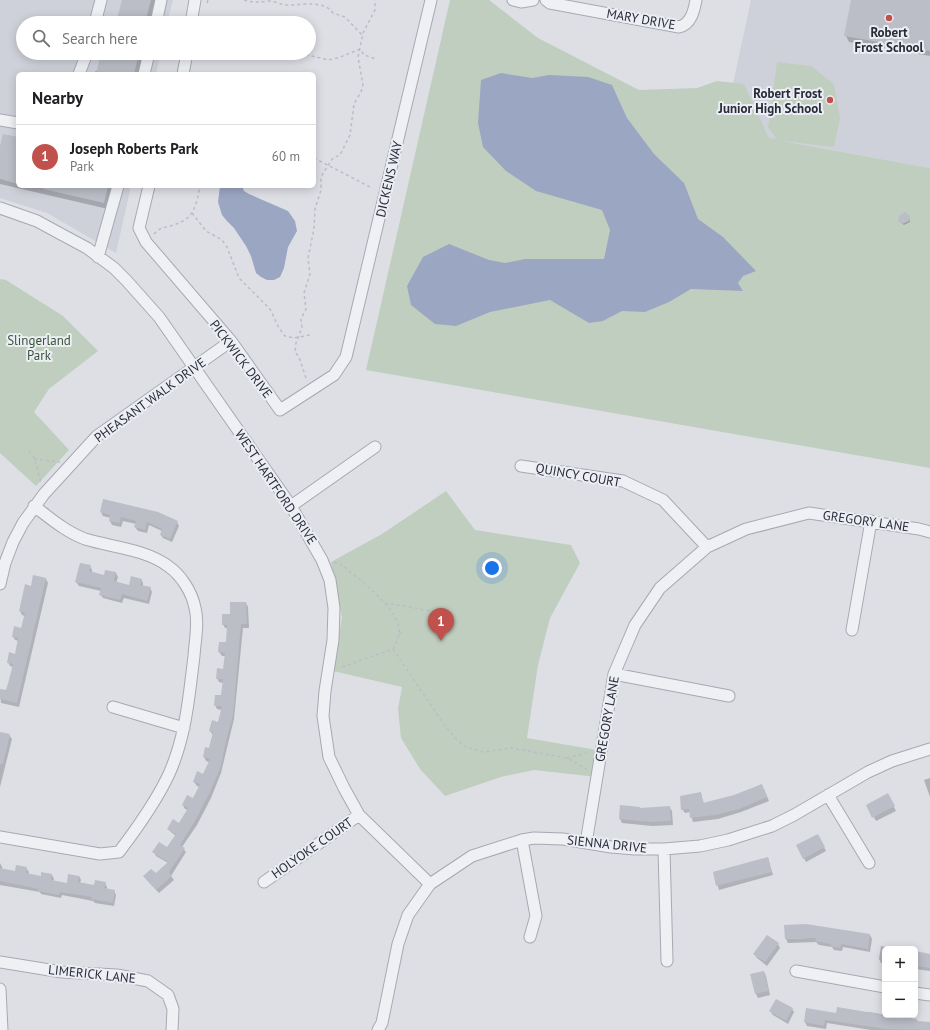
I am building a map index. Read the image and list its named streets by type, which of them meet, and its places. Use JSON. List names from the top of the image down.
{
  "streets": {
    "street": [
      "MARY DRIVE",
      "DICKENS WAY",
      "PICKWICK DRIVE",
      "PHEASANT WALK DRIVE",
      "QUINCY COURT",
      "WEST HARTFORD DRIVE",
      "GREGORY LANE",
      "SIENNA DRIVE",
      "HOLYOKE COURT",
      "LIMERICK LANE"
    ]
  },
  "crossings": [
    ["DICKENS WAY", "PICKWICK DRIVE"],
    ["PICKWICK DRIVE", "PHEASANT WALK DRIVE"],
    ["PHEASANT WALK DRIVE", "WEST HARTFORD DRIVE"],
    ["QUINCY COURT", "GREGORY LANE"],
    ["WEST HARTFORD DRIVE", "SIENNA DRIVE"],
    ["WEST HARTFORD DRIVE", "HOLYOKE COURT"],
    ["GREGORY LANE", "SIENNA DRIVE"]
  ],
  "parks": ["Slingerland Park"],
  "places": ["Robert Frost School", "Robert Frost Junior High School"],
  "page": {
    "search": "Search here",
    "heading": "Nearby",
    "list": [
      {
        "mark": "1",
        "name": "Joseph Roberts Park",
        "note": "Park",
        "value": "60 m"
      }
    ],
    "pins": "1",
    "map_buttons": ["+", "−"]
  }
}
